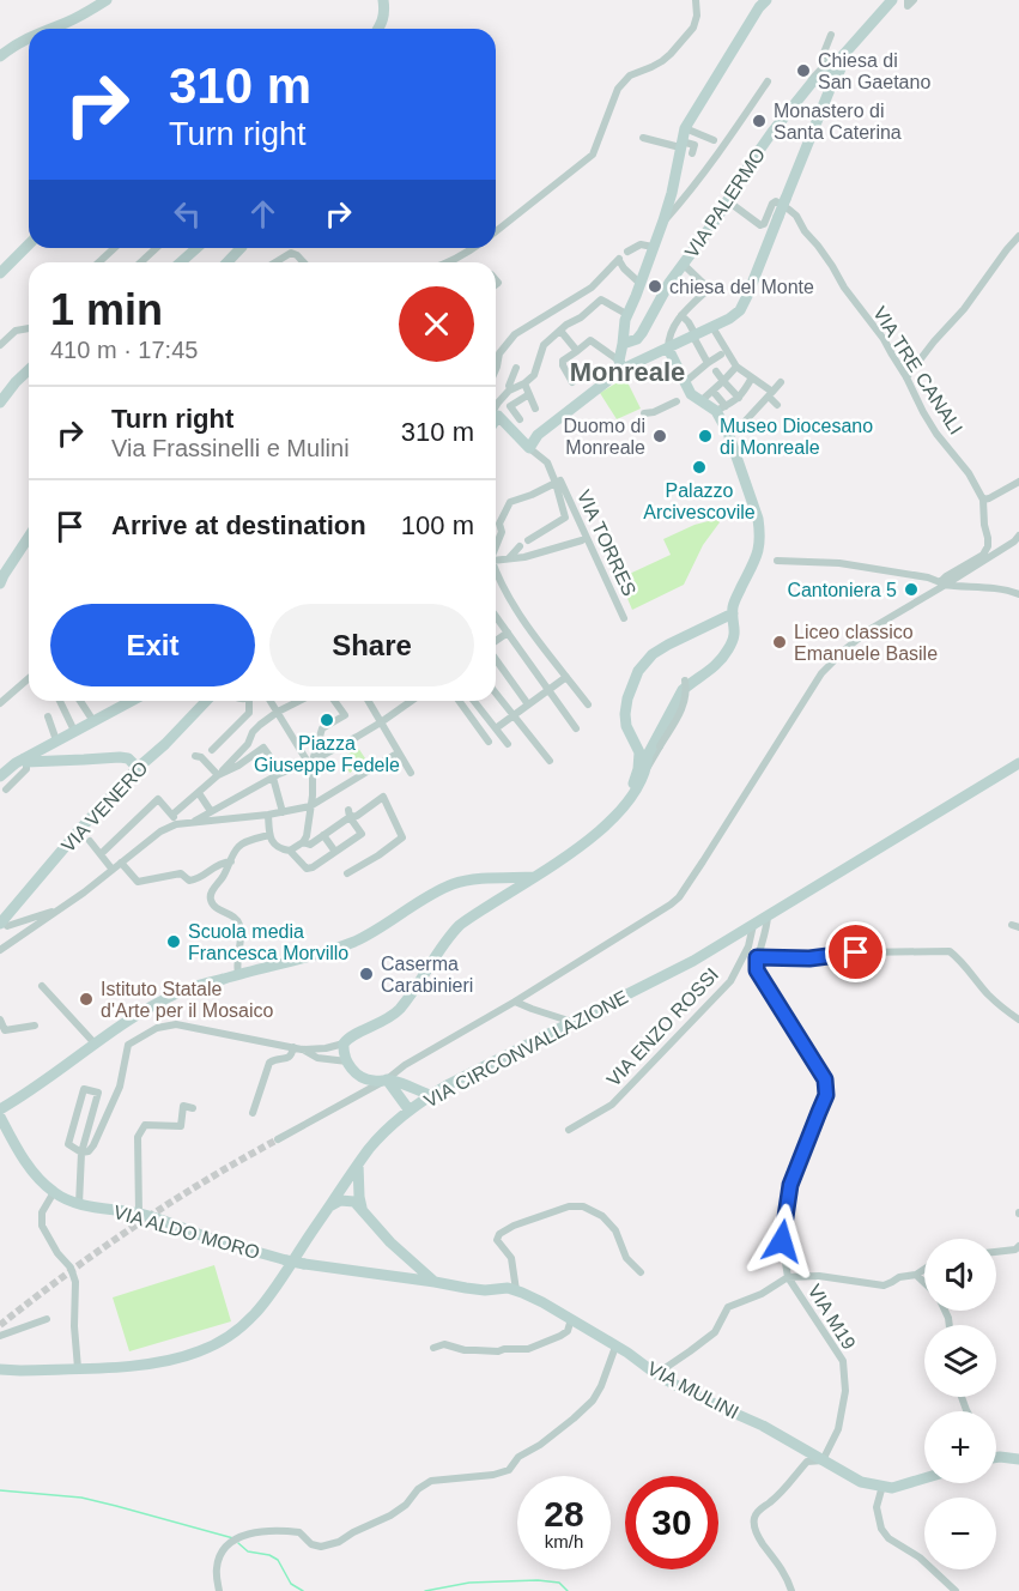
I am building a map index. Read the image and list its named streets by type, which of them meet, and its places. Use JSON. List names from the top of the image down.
{
  "streets": {
    "street": [
      "VIA PALERMO",
      "VIA TRE CANALI",
      "VIA TORRES",
      "VIA VENERO",
      "VIA ENZO ROSSI",
      "VIA CIRCONVALLAZIONE",
      "VIA ALDO MORO",
      "VIA M19",
      "VIA MULINI"
    ]
  },
  "crossings": [
    ["VIA ENZO ROSSI", "VIA CIRCONVALLAZIONE"],
    ["VIA ALDO MORO", "VIA MULINI"],
    ["VIA M19", "VIA MULINI"]
  ],
  "districts": ["Monreale"],
  "places": [
    "Chiesa di San Gaetano",
    "Monastero di Santa Caterina",
    "chiesa del Monte",
    "Duomo di Monreale",
    "Museo Diocesano di Monreale",
    "Palazzo Arcivescovile",
    "Cantoniera 5",
    "Liceo classico Emanuele Basile",
    "Piazza Giuseppe Fedele",
    "Scuola media Francesca Morvillo",
    "Caserma Carabinieri",
    "Istituto Statale d'Arte per il Mosaico"
  ],
  "page": {
    "turn": ["310 m", "Turn right"],
    "heading": ["1 min", "410 m · 17:45"],
    "list": [
      {
        "name": "Turn right",
        "note": "Via Frassinelli e Mulini",
        "value": "310 m"
      },
      {
        "name": "Arrive at destination",
        "value": "100 m"
      }
    ],
    "buttons": ["Exit", "Share"],
    "map_buttons": ["+", "−"],
    "speed": "28 km/h",
    "limit": "30"
  }
}
